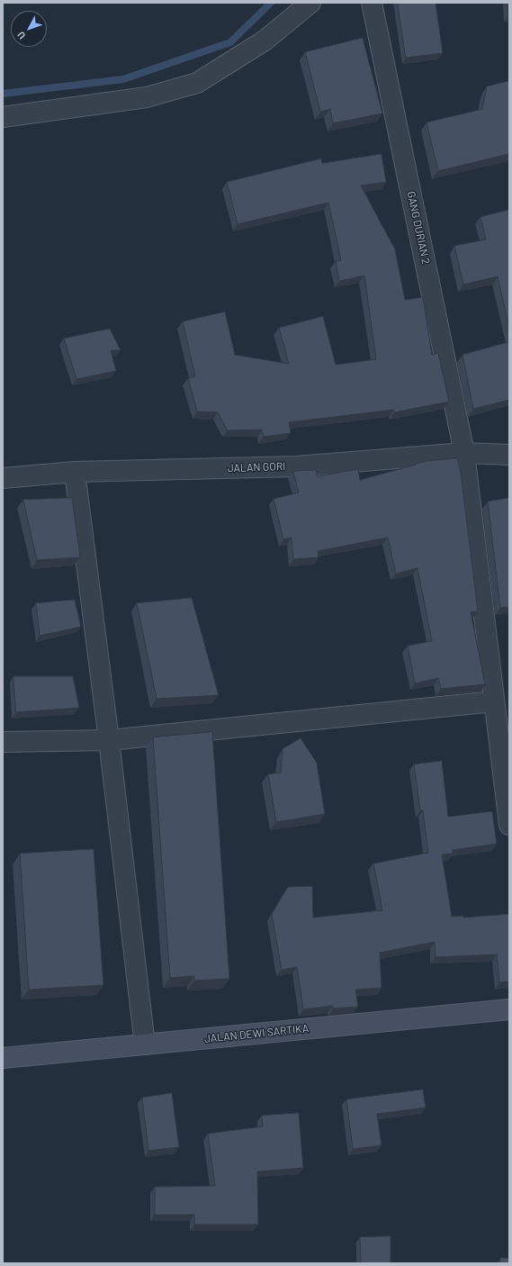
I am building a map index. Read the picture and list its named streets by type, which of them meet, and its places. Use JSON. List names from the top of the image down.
{
  "streets": {
    "main road": ["JALAN DEWI SARTIKA"],
    "street": ["GANG DURIAN 2", "JALAN GORI"]
  },
  "crossings": [
    ["GANG DURIAN 2", "JALAN GORI"]
  ],
  "north": "bottom left"
}
